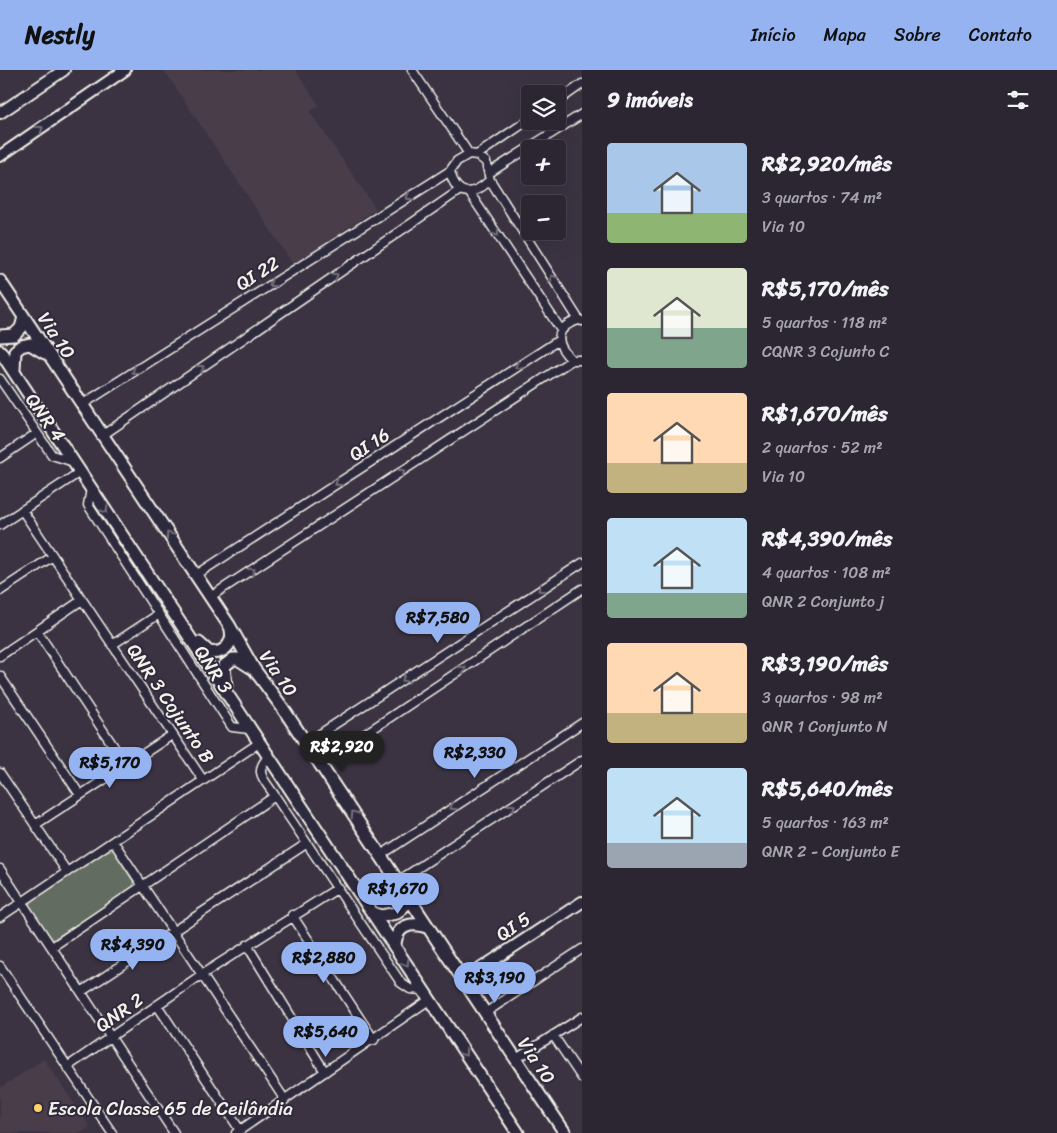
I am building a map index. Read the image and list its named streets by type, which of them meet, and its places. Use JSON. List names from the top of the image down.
{
  "streets": {
    "main road": ["Via 10"],
    "street": [
      "QI 22",
      "QNR 4",
      "QI 16",
      "QNR 3",
      "QNR 3 Cojunto B",
      "QI 5",
      "QNR 2"
    ]
  },
  "crossings": [
    ["QI 22", "Via 10"],
    ["Via 10", "QI 16"],
    ["Via 10", "QI 5"]
  ],
  "places": ["Escola Classe 65 de Ceilândia"],
  "page": {
    "header": "Nestly",
    "nav": [
      "Início",
      "Mapa",
      "Sobre",
      "Contato"
    ],
    "heading": "9 imóveis",
    "map_buttons": ["+", "−"],
    "list": [
      {
        "name": "R$2,920/mês",
        "note": "3 quartos · 74 m² · Via 10"
      },
      {
        "name": "R$5,170/mês",
        "note": "5 quartos · 118 m² · CQNR 3 Cojunto C"
      },
      {
        "name": "R$1,670/mês",
        "note": "2 quartos · 52 m² · Via 10"
      },
      {
        "name": "R$4,390/mês",
        "note": "4 quartos · 108 m² · QNR 2 Conjunto j"
      },
      {
        "name": "R$3,190/mês",
        "note": "3 quartos · 98 m² · QNR 1 Conjunto N"
      },
      {
        "name": "R$5,640/mês",
        "note": "5 quartos · 163 m² · QNR 2 - Conjunto E"
      }
    ],
    "price": [
      "R$7,580",
      "R$2,920",
      "R$2,330",
      "R$5,170",
      "R$1,670",
      "R$4,390",
      "R$2,880",
      "R$3,190",
      "R$5,640"
    ]
  }
}
